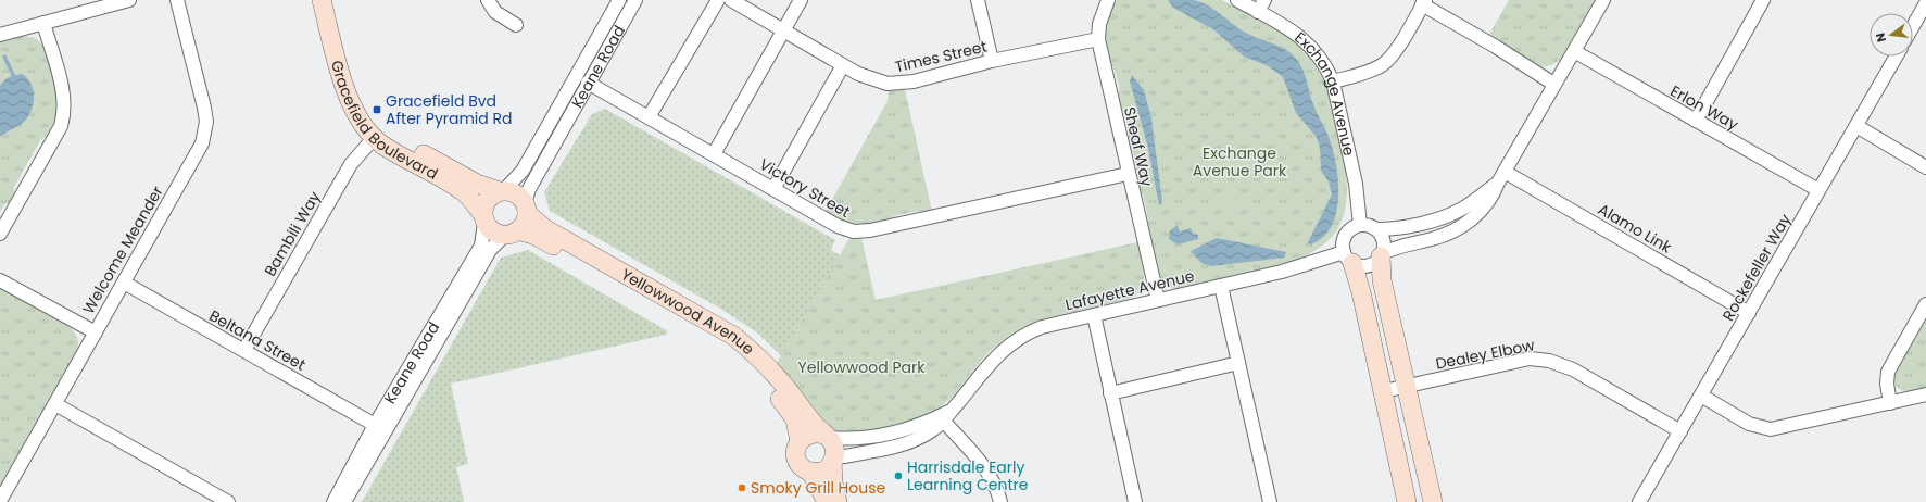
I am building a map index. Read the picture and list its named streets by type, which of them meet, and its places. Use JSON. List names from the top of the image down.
{
  "streets": {
    "street": [
      "Times Street",
      "Keane Road",
      "Exchange Avenue",
      "Erlon Way",
      "Gracefield Boulevard",
      "Sheaf Way",
      "Victory Street",
      "Alamo Link",
      "Bambili Way",
      "Welcome Meander",
      "Rockefeller Way",
      "Lafayette Avenue",
      "Yellowwood Avenue",
      "Beltana Street",
      "Dealey Elbow"
    ]
  },
  "crossings": [
    ["Times Street", "Sheaf Way"],
    ["Keane Road", "Gracefield Boulevard"],
    ["Keane Road", "Victory Street"],
    ["Keane Road", "Yellowwood Avenue"],
    ["Keane Road", "Beltana Street"],
    ["Exchange Avenue", "Lafayette Avenue"],
    ["Erlon Way", "Rockefeller Way"],
    ["Gracefield Boulevard", "Bambili Way"],
    ["Gracefield Boulevard", "Yellowwood Avenue"],
    ["Sheaf Way", "Victory Street"],
    ["Sheaf Way", "Lafayette Avenue"],
    ["Alamo Link", "Rockefeller Way"],
    ["Bambili Way", "Beltana Street"],
    ["Welcome Meander", "Beltana Street"],
    ["Rockefeller Way", "Dealey Elbow"],
    ["Lafayette Avenue", "Yellowwood Avenue"]
  ],
  "parks": ["Exchange Avenue Park", "Yellowwood Park"],
  "places": {
    "transit": ["Gracefield Bvd After Pyramid Rd"],
    "other": ["Harrisdale Early Learning Centre", "Smoky Grill House"]
  },
  "north": "left"
}
